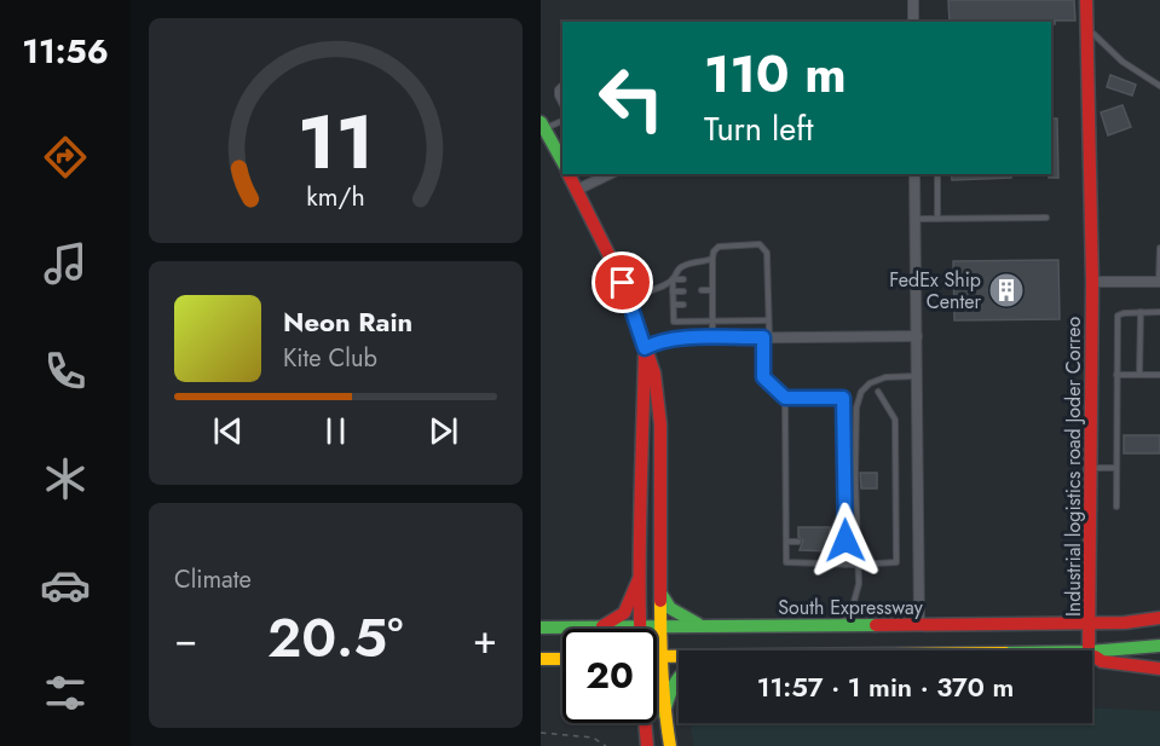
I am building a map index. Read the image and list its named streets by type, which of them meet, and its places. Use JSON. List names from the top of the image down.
{
  "streets": {
    "main road": ["Industrial logistics road Joder Correo", "South Expressway"]
  },
  "crossings": [
    ["Industrial logistics road Joder Correo", "South Expressway"]
  ],
  "places": {
    "building": ["FedEx Ship Center"]
  },
  "page": {
    "tabs": "11:56",
    "turn": ["110 m", "Turn left"],
    "song": ["Neon Rain", "Kite Club"],
    "tile": "Climate",
    "heat": ["−", "20.5°", "+"],
    "limit": "20",
    "trip": "11:57 · 1 min · 370 m",
    "gauge": ["11", "km/h"]
  }
}
